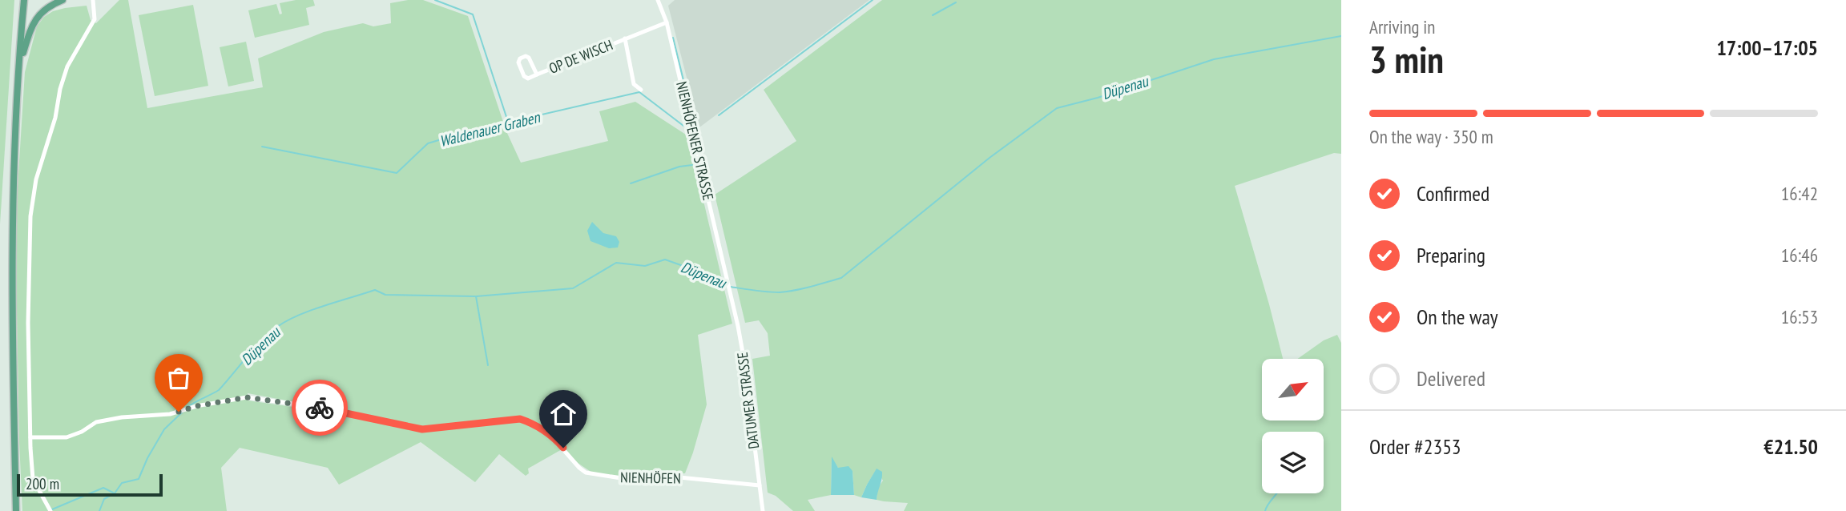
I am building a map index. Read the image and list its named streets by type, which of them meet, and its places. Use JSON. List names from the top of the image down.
{
  "streets": {
    "street": [
      "OP DE WISCH",
      "NIENHÖFENER STRASSE",
      "DATUMER STRASSE",
      "NIENHÖFEN"
    ]
  },
  "crossings": [
    ["OP DE WISCH", "NIENHÖFENER STRASSE"],
    ["NIENHÖFENER STRASSE", "DATUMER STRASSE"],
    ["DATUMER STRASSE", "NIENHÖFEN"]
  ],
  "water": ["Düpenau", "Waldenauer Graben"],
  "scale_bar": "200 m",
  "north": "top right",
  "page": {
    "heading": ["3 min", "Arriving in", "17:00–17:05"],
    "panel": ["Order #2353", "€21.50"],
    "bar": "On the way · 350 m",
    "list": [
      ["Confirmed", "16:42"],
      ["Preparing", "16:46"],
      ["On the way", "16:53"],
      "Delivered"
    ],
    "scale": "200 m"
  }
}
